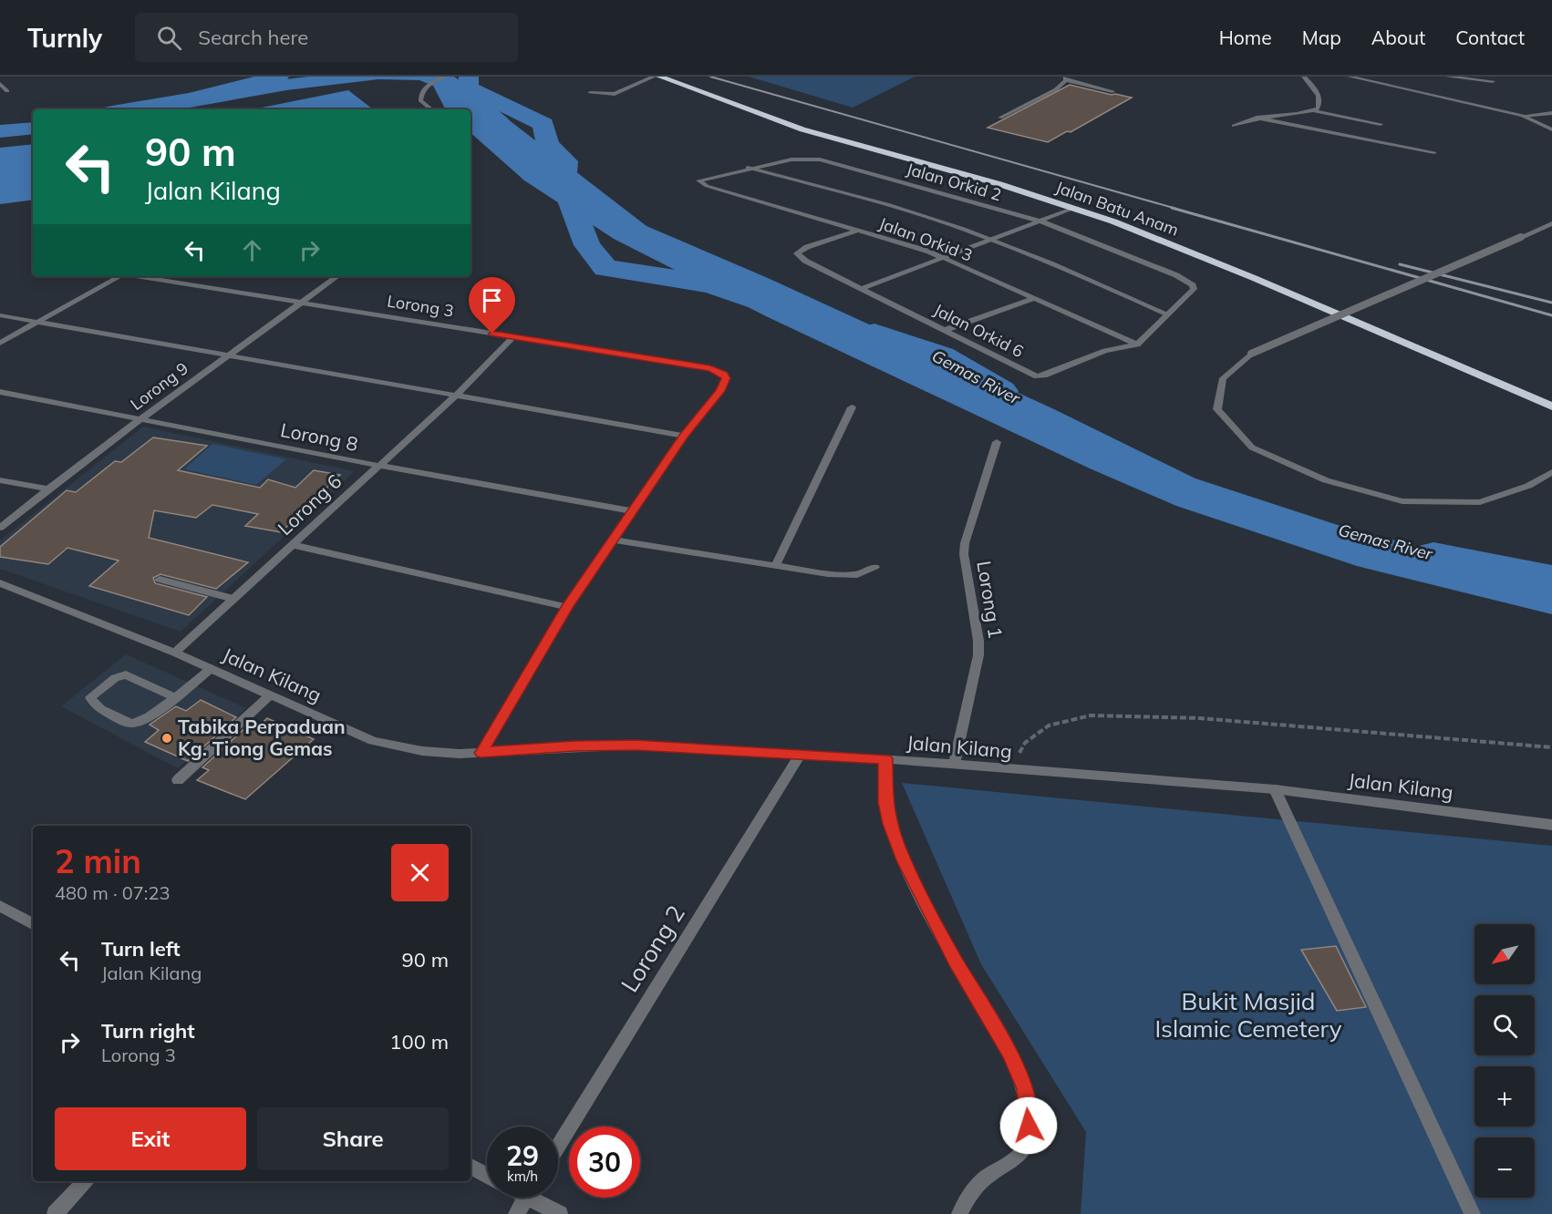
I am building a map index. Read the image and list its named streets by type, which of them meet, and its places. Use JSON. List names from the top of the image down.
{
  "streets": {
    "highway": ["Jalan Batu Anam"],
    "street": [
      "Jalan Orkid 2",
      "Jalan Orkid 3",
      "Lorong 3",
      "Jalan Orkid 6",
      "Lorong 9",
      "Lorong 8",
      "Lorong 6",
      "Lorong 1",
      "Jalan Kilang",
      "Lorong 2"
    ]
  },
  "crossings": [
    ["Jalan Orkid 2", "Jalan Orkid 3"],
    ["Jalan Orkid 3", "Jalan Orkid 6"],
    ["Lorong 3", "Lorong 9"],
    ["Lorong 3", "Lorong 8"],
    ["Lorong 3", "Lorong 6"],
    ["Lorong 3", "Jalan Kilang"],
    ["Lorong 9", "Lorong 8"],
    ["Lorong 8", "Lorong 6"],
    ["Lorong 6", "Jalan Kilang"],
    ["Lorong 1", "Jalan Kilang"],
    ["Jalan Kilang", "Lorong 2"]
  ],
  "water": ["Gemas River"],
  "parks": ["Bukit Masjid Islamic Cemetery"],
  "places": ["Tabika Perpaduan Kg. Tiong Gemas"],
  "north": "bottom left",
  "page": {
    "header": "Turnly",
    "search": "Search here",
    "nav": [
      "Home",
      "Map",
      "About",
      "Contact"
    ],
    "turn": ["90 m", "Jalan Kilang"],
    "heading": ["2 min", "480 m · 07:23"],
    "list": [
      {
        "name": "Turn left",
        "note": "Jalan Kilang",
        "value": "90 m"
      },
      {
        "name": "Turn right",
        "note": "Lorong 3",
        "value": "100 m"
      }
    ],
    "map_buttons": ["+", "−"],
    "buttons": ["Exit", "Share"],
    "speed": "29 km/h",
    "limit": "30"
  }
}
